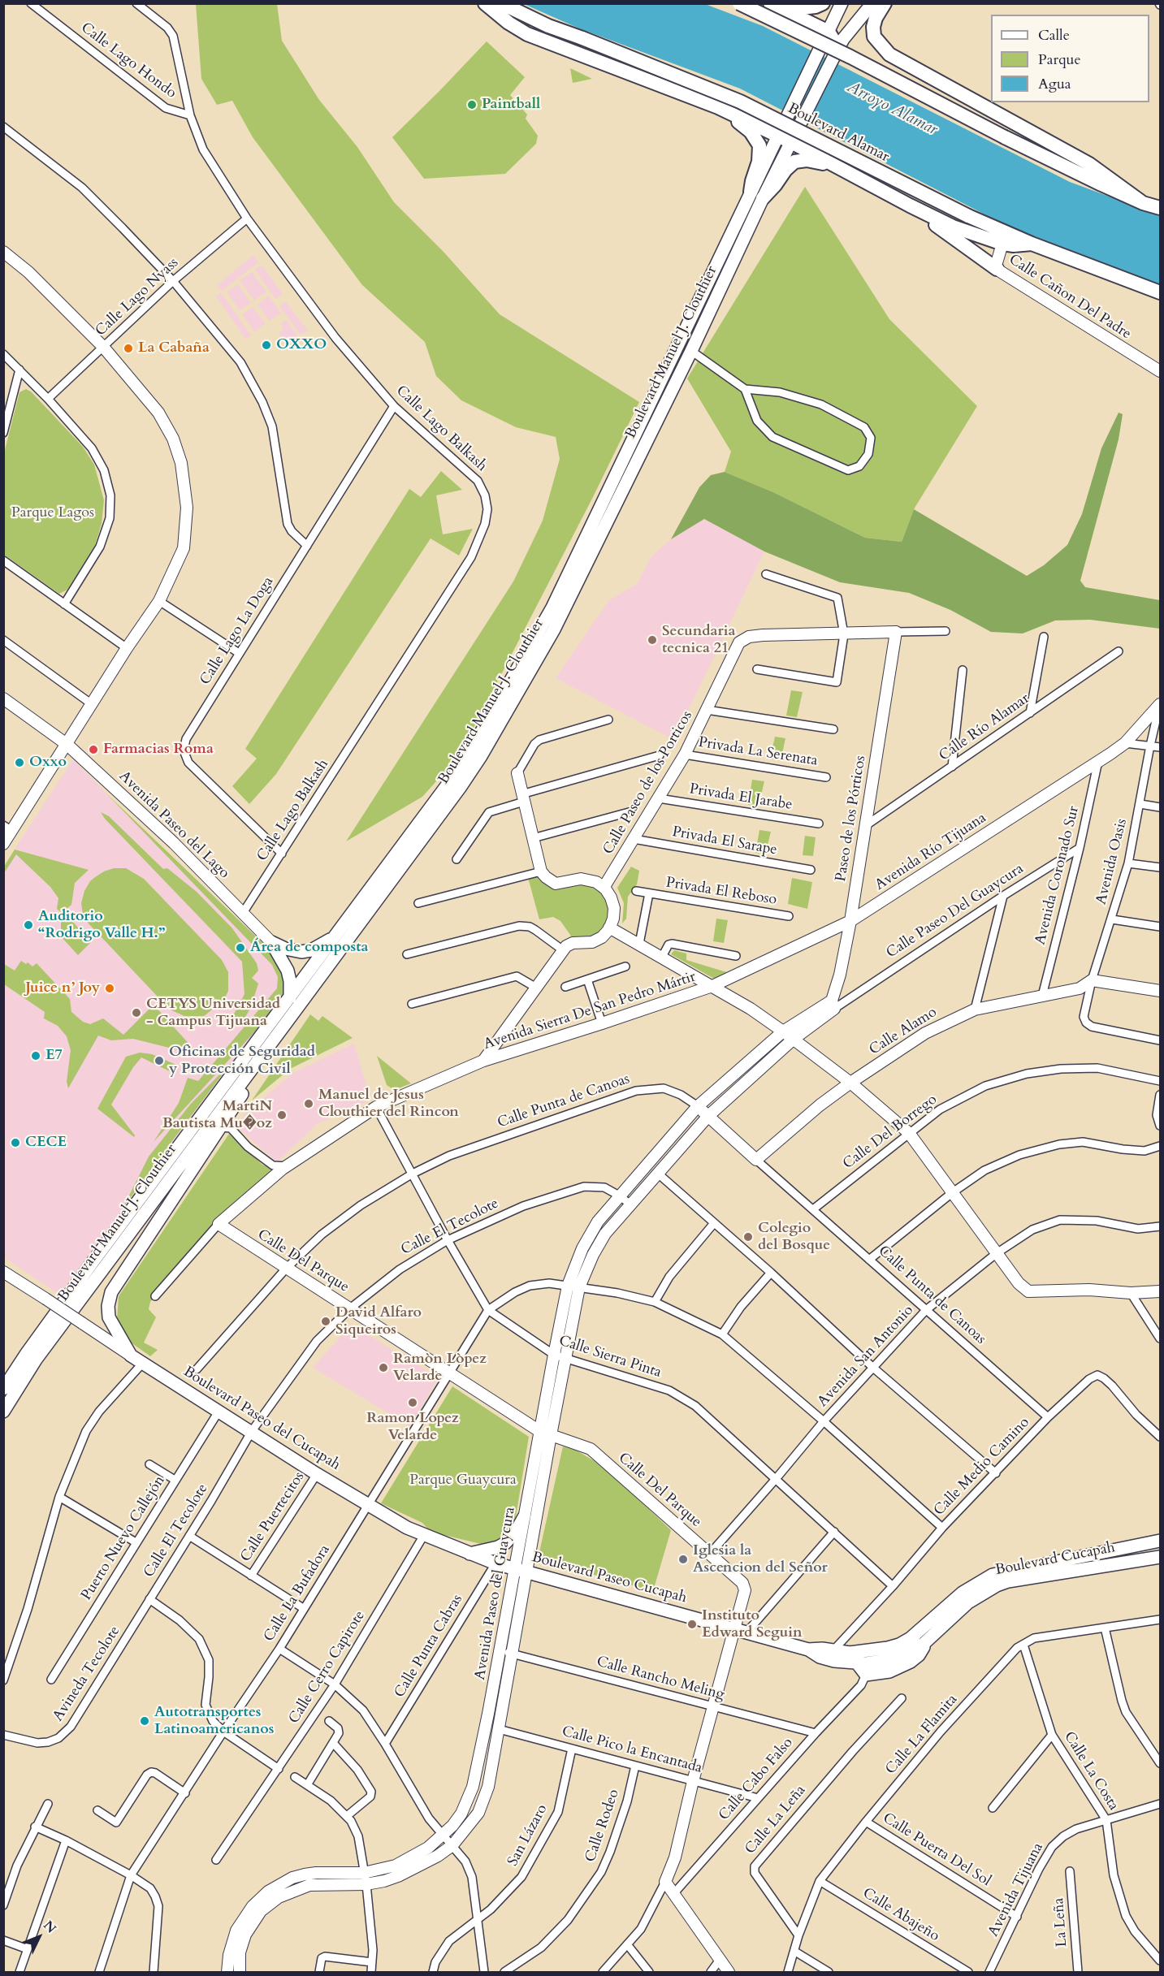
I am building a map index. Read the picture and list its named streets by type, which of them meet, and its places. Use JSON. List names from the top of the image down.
{
  "streets": {
    "highway": ["Boulevard Alamar"],
    "main road": [
      "Boulevard Manuel J. Clouthier",
      "Boulevard Paseo del Cucapah",
      "Boulevard Cucapah",
      "Boulevard Paseo Cucapah"
    ],
    "street": [
      "Calle Lago Hondo",
      "Calle Lago Nyass",
      "Calle Cañon Del Padre",
      "Calle Lago Balkash",
      "Calle Lago La Doga",
      "Calle Río Alamar",
      "Privada La Serenata",
      "Calle Paseo de los Porticos",
      "Privada El Jarabe",
      "Paseo de los Pórticos",
      "Avenida Paseo del Lago",
      "Privada El Sarape",
      "Avenida Río Tijuana",
      "Avenida Oasis",
      "Avenida Coronado Sur",
      "Privada El Reboso",
      "Calle Paseo Del Guaycura",
      "Avenida Sierra De San Pedro Mártir",
      "Calle Alamo",
      "Calle Punta de Canoas",
      "Calle Del Borrego",
      "Calle El Tecolote",
      "Calle Del Parque",
      "Avenida San Antonio",
      "Calle Sierra Pinta",
      "Calle Medio Camino",
      "Calle Puertecitos",
      "Puerto Nuevo Callejón",
      "Calle La Bufadora",
      "Avenida Paseo del Guaycura",
      "Calle Punta Cabras",
      "Calle Cerro Capirote",
      "Avineda Tecolote",
      "Calle Rancho Meling",
      "Calle La Flamita",
      "Calle Pico la Encantada",
      "Calle La Costa",
      "Calle Cabo Falso",
      "Calle La Leña",
      "Calle Rodeo",
      "San Lázaro",
      "Calle Puerta Del Sol",
      "Avenida Tijuana",
      "Calle Abajeño",
      "La Leña"
    ]
  },
  "crossings": [
    ["Calle Lago Hondo", "Calle Lago Balkash"],
    ["Boulevard Alamar", "Calle Cañon Del Padre"],
    ["Calle Lago Nyass", "Calle Lago Balkash"],
    ["Calle Lago Balkash", "Calle Lago La Doga"],
    ["Calle Lago Balkash", "Avenida Paseo del Lago"],
    ["Calle Río Alamar", "Paseo de los Pórticos"],
    ["Privada La Serenata", "Calle Paseo de los Porticos"],
    ["Calle Paseo de los Porticos", "Privada El Jarabe"],
    ["Calle Paseo de los Porticos", "Paseo de los Pórticos"],
    ["Calle Paseo de los Porticos", "Privada El Sarape"],
    ["Paseo de los Pórticos", "Avenida Río Tijuana"],
    ["Paseo de los Pórticos", "Calle Paseo Del Guaycura"],
    ["Paseo de los Pórticos", "Avenida Paseo del Guaycura"],
    ["Avenida Río Tijuana", "Avenida Oasis"],
    ["Avenida Río Tijuana", "Avenida Coronado Sur"],
    ["Avenida Río Tijuana", "Avenida Sierra De San Pedro Mártir"],
    ["Avenida Oasis", "Calle Alamo"],
    ["Avenida Coronado Sur", "Calle Paseo Del Guaycura"],
    ["Avenida Coronado Sur", "Calle Alamo"],
    ["Calle Paseo Del Guaycura", "Avenida Paseo del Guaycura"],
    ["Avenida Sierra De San Pedro Mártir", "Calle Alamo"],
    ["Avenida Sierra De San Pedro Mártir", "Calle Del Borrego"],
    ["Avenida Sierra De San Pedro Mártir", "Calle Del Parque"],
    ["Avenida Sierra De San Pedro Mártir", "Avenida San Antonio"],
    ["Avenida Sierra De San Pedro Mártir", "Calle Sierra Pinta"],
    ["Avenida Sierra De San Pedro Mártir", "Avenida Paseo del Guaycura"],
    ["Calle Alamo", "Calle Punta de Canoas"],
    ["Calle Punta de Canoas", "Calle Del Borrego"],
    ["Calle Punta de Canoas", "Calle Del Parque"],
    ["Calle Punta de Canoas", "Avenida San Antonio"],
    ["Calle Punta de Canoas", "Calle Sierra Pinta"],
    ["Calle Punta de Canoas", "Calle Medio Camino"],
    ["Calle Punta de Canoas", "Avenida Paseo del Guaycura"],
    ["Calle El Tecolote", "Calle Del Parque"],
    ["Calle El Tecolote", "Calle Sierra Pinta"],
    ["Calle El Tecolote", "Boulevard Paseo del Cucapah"],
    ["Calle El Tecolote", "Avenida Paseo del Guaycura"],
    ["Calle El Tecolote", "Avineda Tecolote"],
    ["Calle Del Parque", "Avenida San Antonio"],
    ["Calle Del Parque", "Boulevard Paseo Cucapah"],
    ["Calle Del Parque", "Calle La Bufadora"],
    ["Calle Del Parque", "Avenida Paseo del Guaycura"],
    ["Calle Del Parque", "Calle Rancho Meling"],
    ["Calle Del Parque", "Calle Pico la Encantada"],
    ["Avenida San Antonio", "Calle Sierra Pinta"],
    ["Avenida San Antonio", "Calle La Bufadora"],
    ["Calle Sierra Pinta", "Calle Medio Camino"],
    ["Calle Sierra Pinta", "Calle La Bufadora"],
    ["Calle Sierra Pinta", "Avenida Paseo del Guaycura"],
    ["Boulevard Paseo del Cucapah", "Calle Puertecitos"],
    ["Boulevard Paseo del Cucapah", "Puerto Nuevo Callejón"],
    ["Boulevard Paseo del Cucapah", "Boulevard Paseo Cucapah"],
    ["Boulevard Paseo del Cucapah", "Calle La Bufadora"],
    ["Boulevard Paseo del Cucapah", "Avenida Paseo del Guaycura"],
    ["Boulevard Paseo del Cucapah", "Calle Punta Cabras"],
    ["Boulevard Paseo del Cucapah", "Calle Cerro Capirote"],
    ["Calle Medio Camino", "Boulevard Cucapah"],
    ["Calle Medio Camino", "Calle La Bufadora"],
    ["Boulevard Cucapah", "Boulevard Paseo Cucapah"],
    ["Boulevard Paseo Cucapah", "Avenida Paseo del Guaycura"],
    ["Calle La Bufadora", "Avenida Paseo del Guaycura"],
    ["Avenida Paseo del Guaycura", "Calle Rancho Meling"],
    ["Avenida Paseo del Guaycura", "Calle Pico la Encantada"],
    ["Calle Rancho Meling", "Calle Cabo Falso"],
    ["Calle La Flamita", "Calle La Costa"],
    ["Calle La Flamita", "Calle La Leña"],
    ["Calle La Flamita", "Calle Puerta Del Sol"],
    ["Calle La Flamita", "Calle Abajeño"],
    ["Calle Pico la Encantada", "Calle Cabo Falso"],
    ["Calle Pico la Encantada", "Calle Rodeo"],
    ["Calle Pico la Encantada", "San Lázaro"],
    ["Calle La Costa", "Avenida Tijuana"],
    ["Calle Puerta Del Sol", "Avenida Tijuana"]
  ],
  "water": ["Arroyo Alamar"],
  "parks": ["Parque Lagos", "Parque Guaycura"],
  "places": [
    "Paintball",
    "OXXO",
    "La Cabaña",
    "Secundaria tecnica 21",
    "Farmacias Roma",
    "Oxxo",
    "Auditorio “Rodrigo Valle H.”",
    "Área de composta",
    "Juice n’ Joy",
    "CETYS Universidad - Campus Tijuana",
    "E7",
    "Oficinas de Seguridad y Protección Civil",
    "Manuel de Jesus Clouthier del Rincon",
    "MartiN Bautista Mu�oz",
    "CECE",
    "Colegio del Bosque",
    "David Alfaro Siqueiros",
    "Ramòn Lòpez Velarde",
    "Ramon Lopez Velarde",
    "Iglesia la Ascencion del Señor",
    "Instituto Edward Seguin",
    "Autotransportes Latinoamericanos"
  ],
  "legend": ["Calle", "Parque", "Agua"],
  "north": "top right"
}
